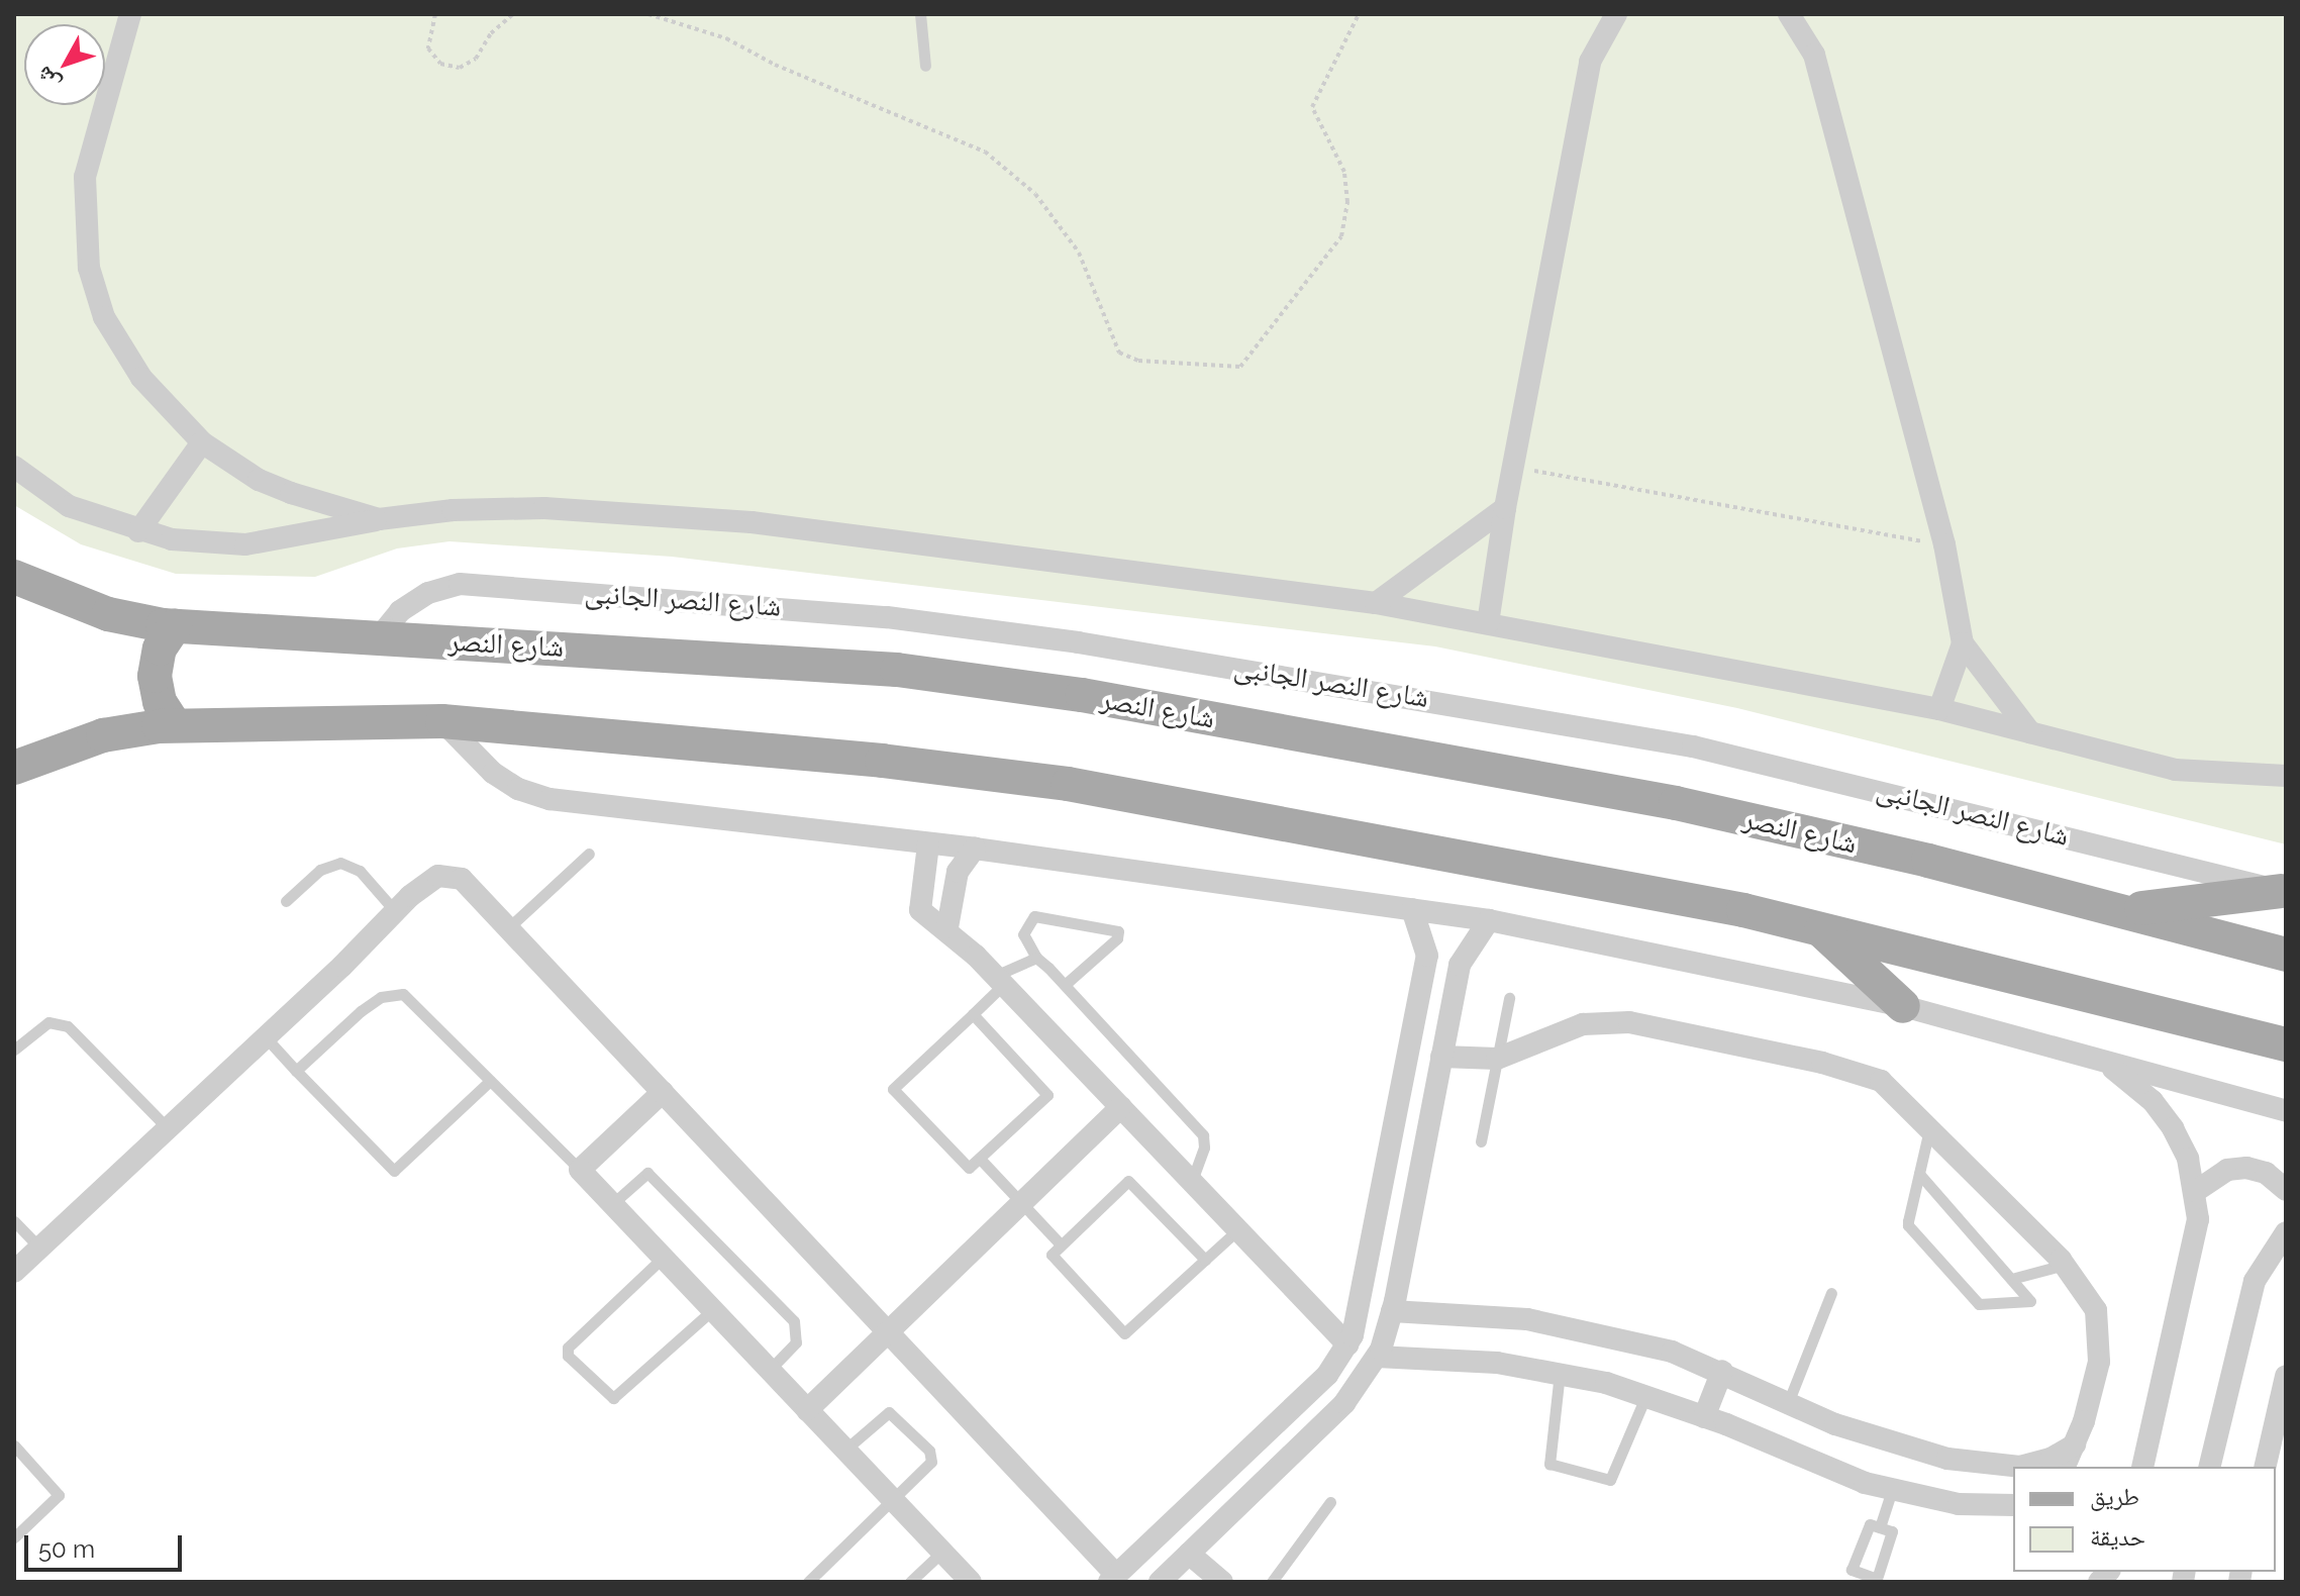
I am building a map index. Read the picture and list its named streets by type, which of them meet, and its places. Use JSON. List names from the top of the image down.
{
  "streets": {
    "main road": ["شارع النصر"],
    "street": ["شارع النصر الجانبى"]
  },
  "crossings": [
    ["شارع النصر الجانبى", "شارع النصر"]
  ],
  "legend": ["طريق", "حديقة"],
  "scale_bar": "50 m",
  "north": "bottom left"
}
